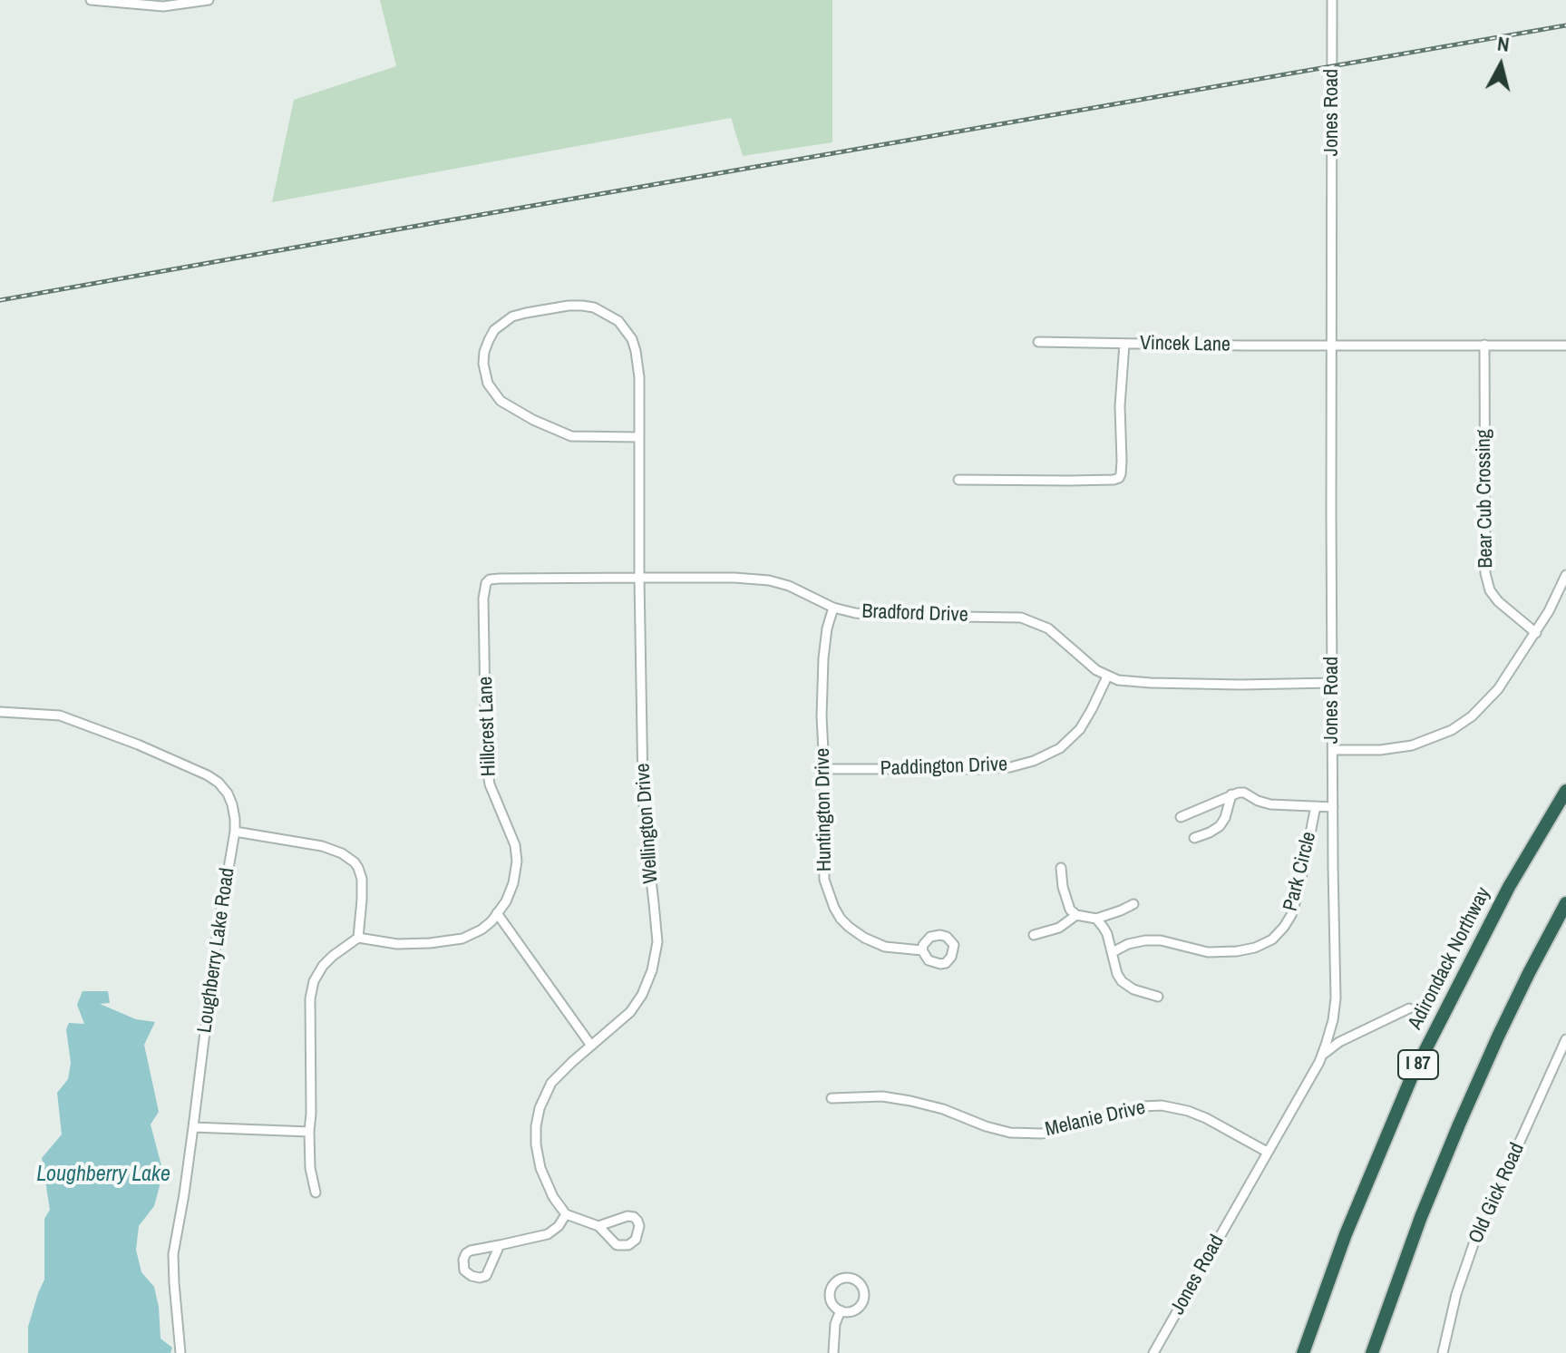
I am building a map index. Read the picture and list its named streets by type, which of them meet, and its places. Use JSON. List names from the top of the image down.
{
  "streets": {
    "highway": ["Adirondack Northway", "I 87"],
    "street": [
      "Jones Road",
      "Vincek Lane",
      "Bear Cub Crossing",
      "Bradford Drive",
      "Hillcrest Lane",
      "Paddington Drive",
      "Huntington Drive",
      "Wellington Drive",
      "Park Circle",
      "Loughberry Lake Road",
      "Melanie Drive",
      "Old Gick Road"
    ]
  },
  "crossings": [
    ["Jones Road", "Vincek Lane"],
    ["Jones Road", "Bradford Drive"],
    ["Jones Road", "Melanie Drive"],
    ["Vincek Lane", "Bear Cub Crossing"],
    ["Bradford Drive", "Hillcrest Lane"],
    ["Bradford Drive", "Paddington Drive"],
    ["Bradford Drive", "Huntington Drive"],
    ["Bradford Drive", "Wellington Drive"],
    ["Paddington Drive", "Huntington Drive"]
  ],
  "water": ["Loughberry Lake"],
  "north": "top"
}
